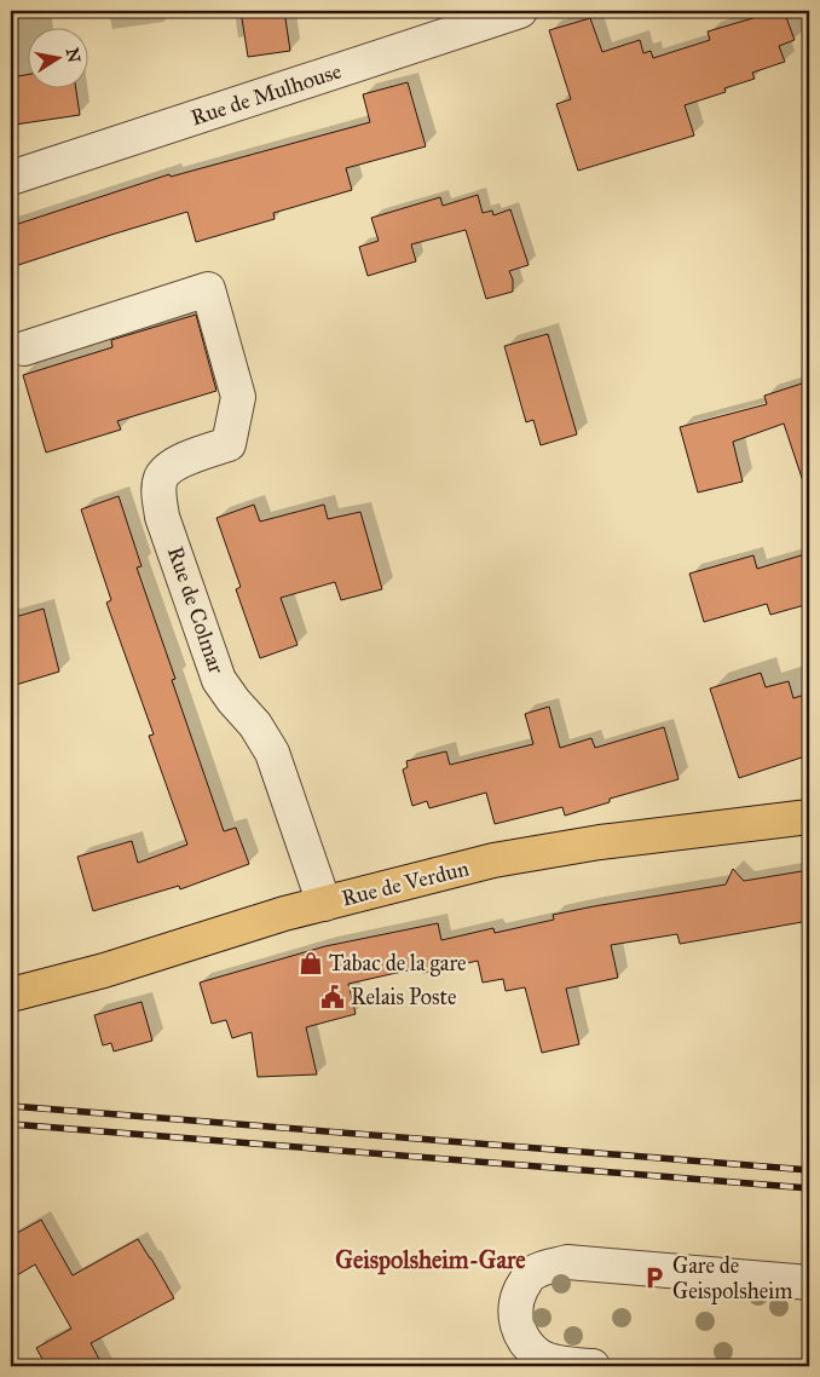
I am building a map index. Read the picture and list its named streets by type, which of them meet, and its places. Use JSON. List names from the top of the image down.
{
  "streets": {
    "main road": ["Rue de Verdun"],
    "street": ["Rue de Mulhouse", "Rue de Colmar"]
  },
  "crossings": [
    ["Rue de Colmar", "Rue de Verdun"]
  ],
  "districts": ["Geispolsheim-Gare"],
  "places": {
    "shop": ["Tabac de la gare"],
    "public building": ["Relais Poste"],
    "parking": ["Gare de Geispolsheim"]
  },
  "north": "right"
}
